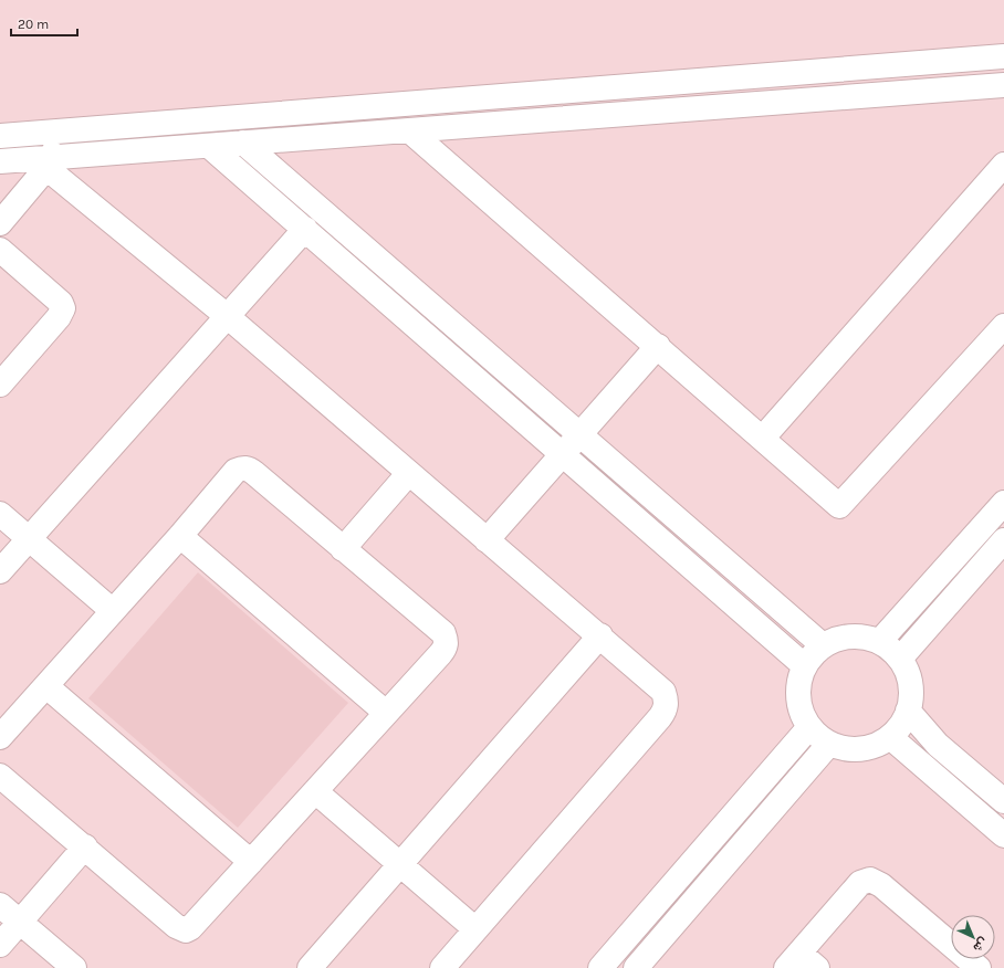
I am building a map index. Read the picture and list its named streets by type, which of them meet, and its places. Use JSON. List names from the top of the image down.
{
  "scale_bar": "20 m",
  "north": "bottom right"
}
